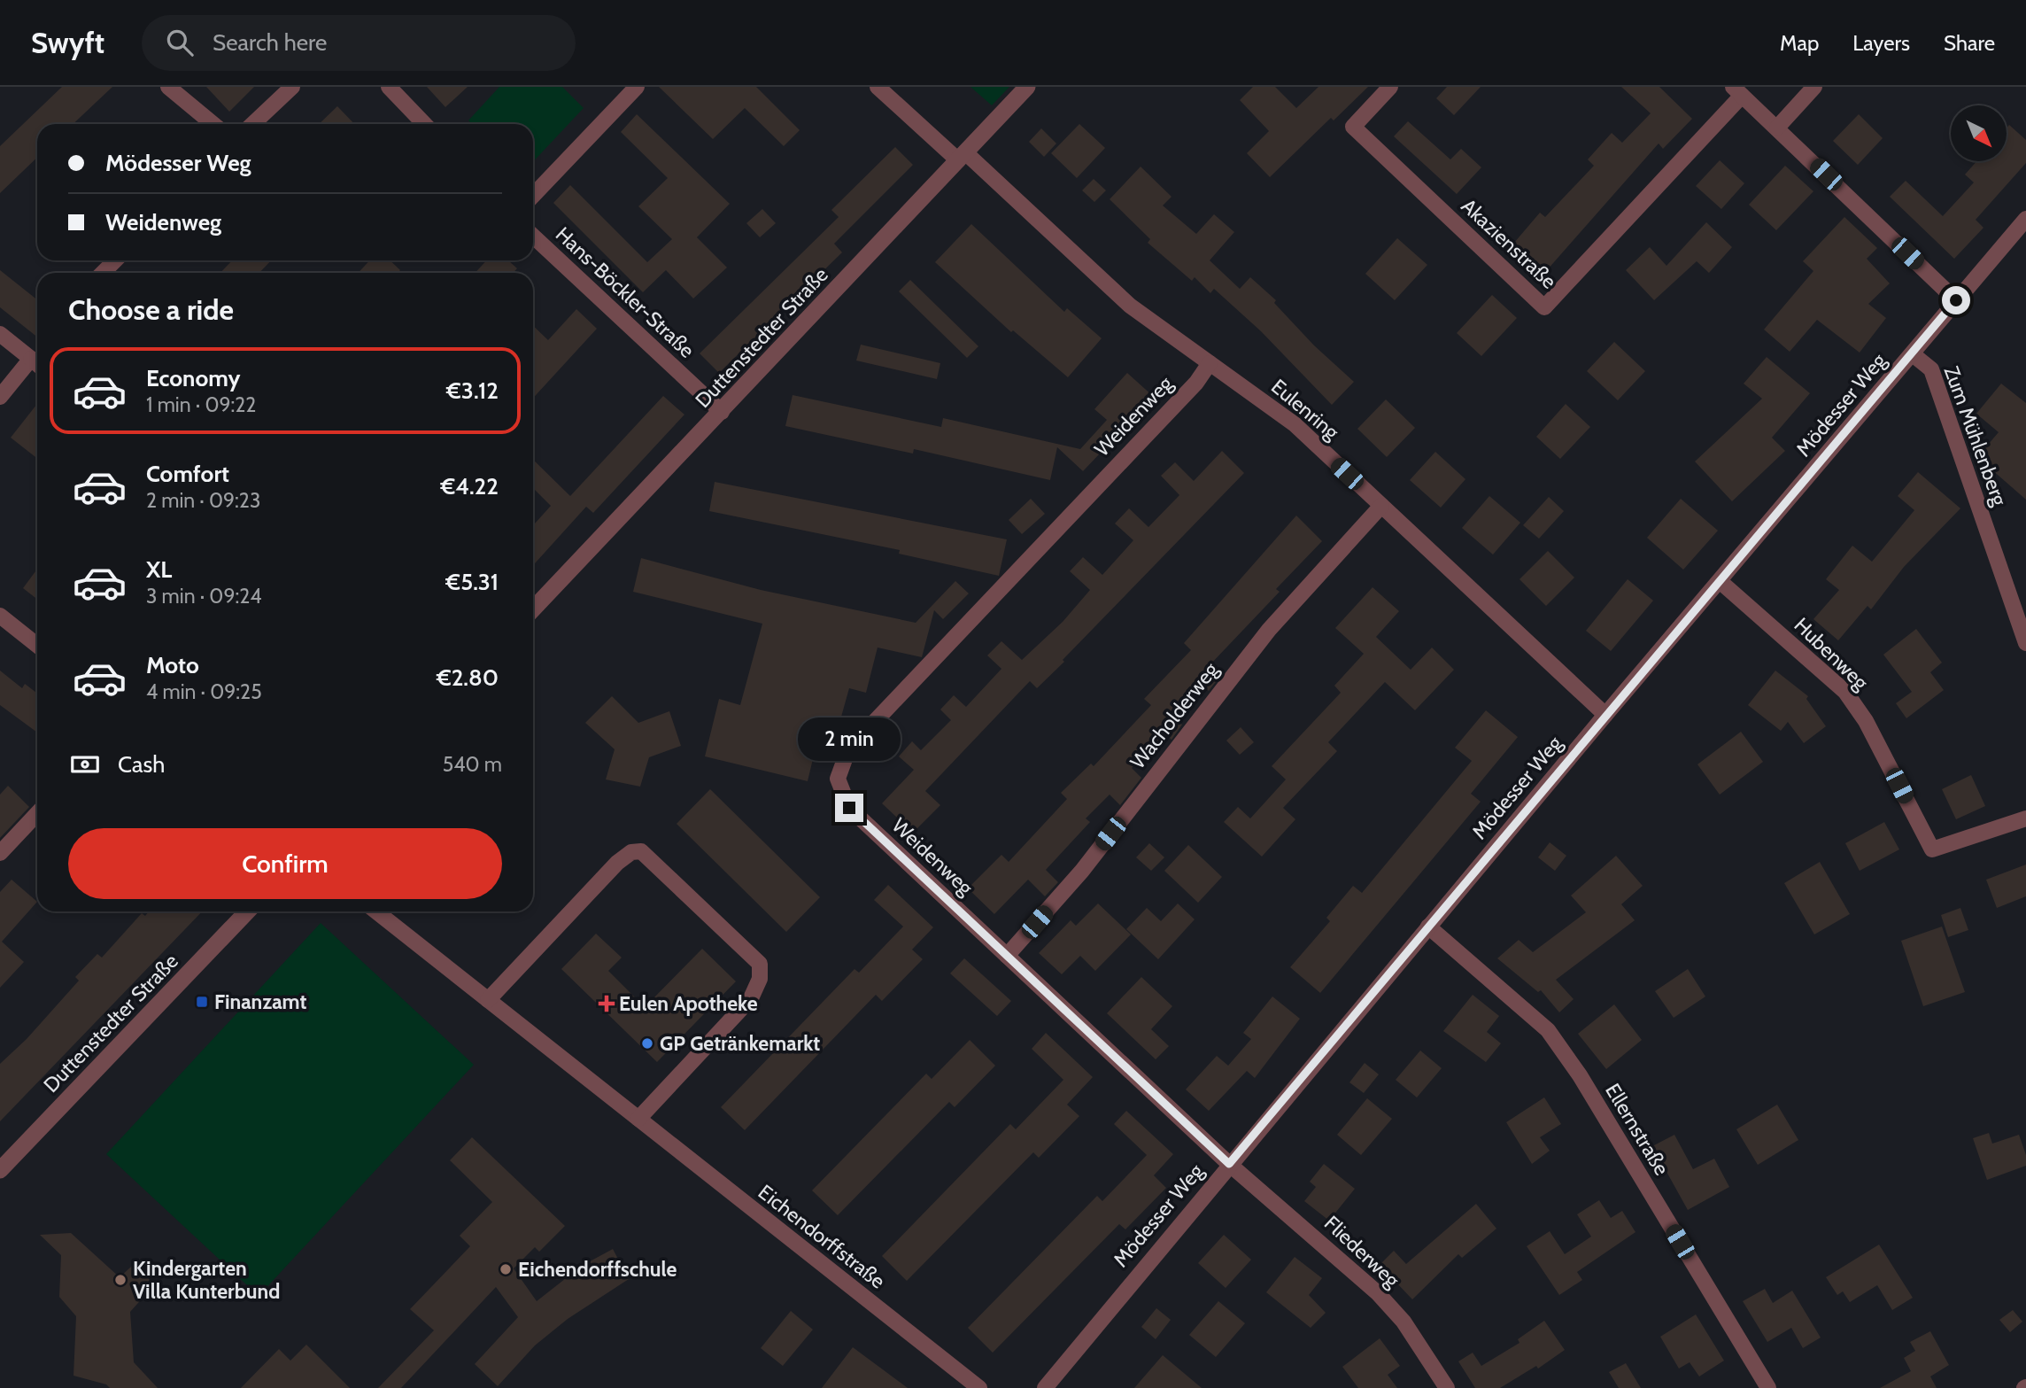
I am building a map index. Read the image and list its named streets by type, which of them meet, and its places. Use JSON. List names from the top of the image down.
{
  "streets": {
    "street": [
      "Akazienstraße",
      "Hans-Böckler-Straße",
      "Duttenstedter Straße",
      "Mödesser Weg",
      "Eulenring",
      "Weidenweg",
      "Zum Mühlenberg",
      "Hubenweg",
      "Wacholderweg",
      "Ellernstraße",
      "Eichendorffstraße",
      "Fliederweg"
    ]
  },
  "crossings": [
    ["Hans-Böckler-Straße", "Duttenstedter Straße"],
    ["Duttenstedter Straße", "Eulenring"],
    ["Mödesser Weg", "Eulenring"],
    ["Mödesser Weg", "Weidenweg"],
    ["Mödesser Weg", "Zum Mühlenberg"],
    ["Mödesser Weg", "Hubenweg"],
    ["Mödesser Weg", "Ellernstraße"],
    ["Mödesser Weg", "Fliederweg"],
    ["Eulenring", "Weidenweg"],
    ["Eulenring", "Wacholderweg"],
    ["Weidenweg", "Wacholderweg"],
    ["Weidenweg", "Fliederweg"]
  ],
  "places": {
    "transit": ["Finanzamt"],
    "health": ["Eulen Apotheke"],
    "other": ["GP Getränkemarkt", "Eichendorffschule", "Kindergarten Villa Kunterbund"]
  },
  "north": "bottom right",
  "page": {
    "header": "Swyft",
    "search": "Search here",
    "nav": ["Map", "Layers", "Share"],
    "banner": ["Mödesser Weg", "Weidenweg"],
    "heading": "Choose a ride",
    "list": [
      {
        "name": "Economy",
        "note": "1 min · 09:22",
        "value": "€3.12"
      },
      {
        "name": "Comfort",
        "note": "2 min · 09:23",
        "value": "€4.22"
      },
      {
        "name": "XL",
        "note": "3 min · 09:24",
        "value": "€5.31"
      },
      {
        "name": "Moto",
        "note": "4 min · 09:25",
        "value": "€2.80"
      }
    ],
    "bubble": "2 min",
    "pay": ["Cash", "540 m"],
    "buttons": "Confirm"
  }
}
